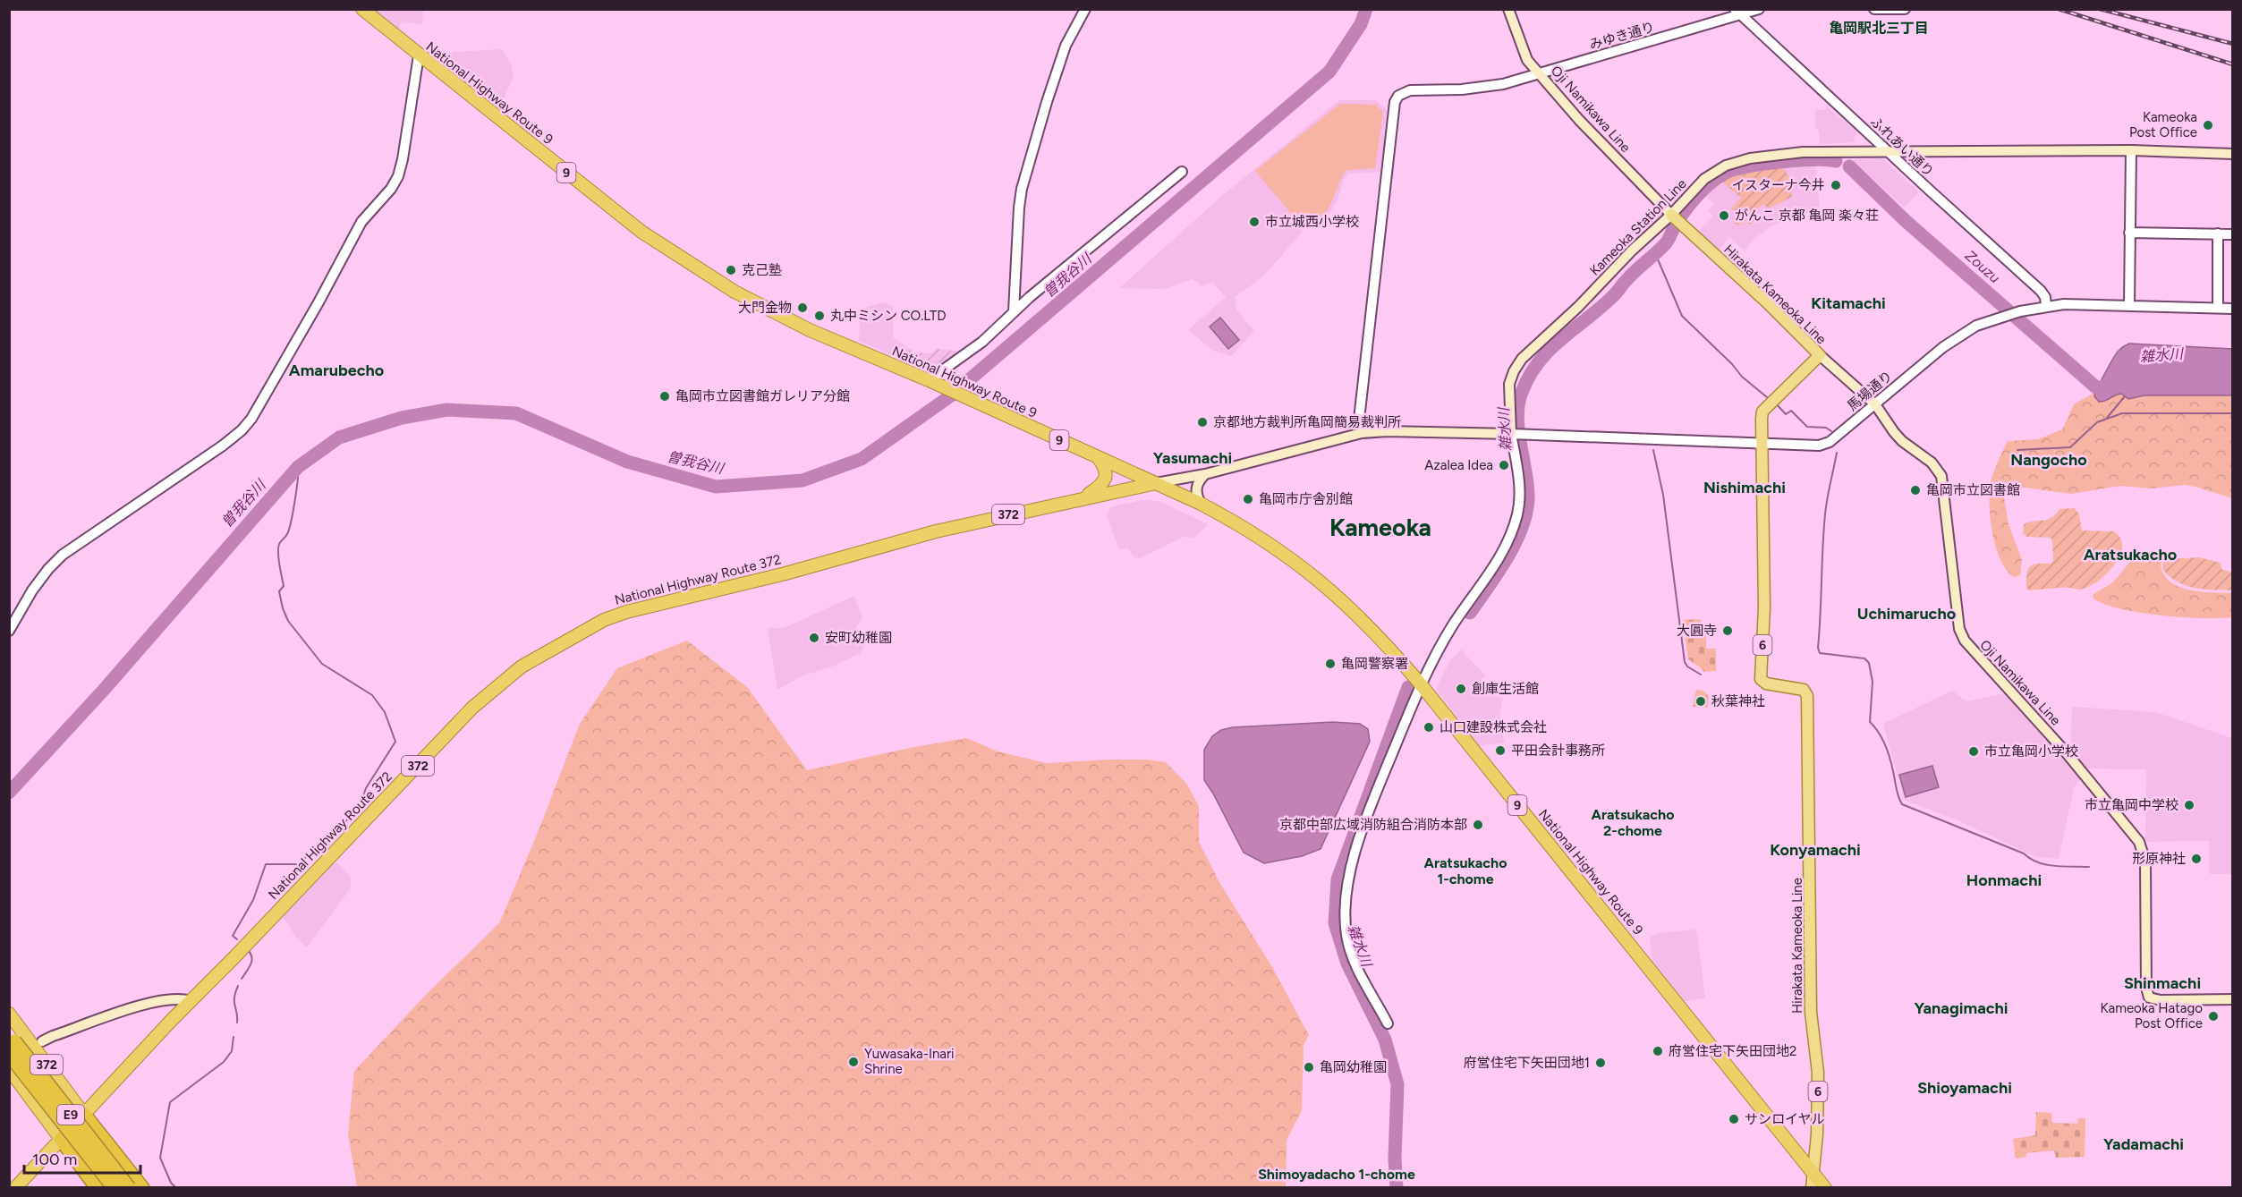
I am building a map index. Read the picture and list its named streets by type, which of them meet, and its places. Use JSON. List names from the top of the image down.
{
  "streets": {
    "highway": [
      "National Highway Route 9",
      "9",
      "372",
      "National Highway Route 372",
      "E9"
    ],
    "main road": [
      "Oji Namikawa Line",
      "Kameoka Station Line",
      "Hirakata Kameoka Line",
      "6"
    ],
    "street": ["みゆき通り", "ふれあい通り", "馬場通り"]
  },
  "crossings": [
    ["みゆき通り", "Oji Namikawa Line"],
    ["みゆき通り", "ふれあい通り"],
    ["National Highway Route 9", "Hirakata Kameoka Line"],
    ["National Highway Route 9", "National Highway Route 372"],
    ["Oji Namikawa Line", "Kameoka Station Line"],
    ["Oji Namikawa Line", "Hirakata Kameoka Line"],
    ["Oji Namikawa Line", "馬場通り"],
    ["ふれあい通り", "Kameoka Station Line"],
    ["ふれあい通り", "馬場通り"],
    ["Kameoka Station Line", "Hirakata Kameoka Line"],
    ["Kameoka Station Line", "馬場通り"],
    ["Hirakata Kameoka Line", "馬場通り"],
    ["372", "National Highway Route 372"]
  ],
  "districts": [
    "亀岡駅北三丁目",
    "Kitamachi",
    "Amarubecho",
    "Yasumachi",
    "Nangocho",
    "Nishimachi",
    "Kameoka",
    "Aratsukacho",
    "Uchimarucho",
    "Aratsukacho 2-chome",
    "Konyamachi",
    "Aratsukacho 1-chome",
    "Honmachi",
    "Shinmachi",
    "Yanagimachi",
    "Shioyamachi",
    "Yadamachi",
    "Shimoyadacho 1-chome"
  ],
  "water": ["Zouzu", "曽我谷川", "雑水川"],
  "places": [
    "Kameoka Post Office",
    "イスターナ今井",
    "がんこ 京都 亀岡 楽々荘",
    "市立城西小学校",
    "克己塾",
    "大門金物",
    "丸中ミシン CO.LTD",
    "亀岡市立図書館ガレリア分館",
    "京都地方裁判所亀岡簡易裁判所",
    "Azalea Idea",
    "亀岡市立図書館",
    "亀岡市庁舎別館",
    "大圓寺",
    "安町幼稚園",
    "亀岡警察署",
    "創庫生活館",
    "秋葉神社",
    "山口建設株式会社",
    "平田会計事務所",
    "市立亀岡小学校",
    "市立亀岡中学校",
    "京都中部広域消防組合消防本部",
    "形原神社",
    "Kameoka Hatago Post Office",
    "府営住宅下矢田団地2",
    "Yuwasaka-Inari Shrine",
    "府営住宅下矢田団地1",
    "亀岡幼稚園",
    "サンロイヤル"
  ],
  "scale_bar": "100 m"
}
